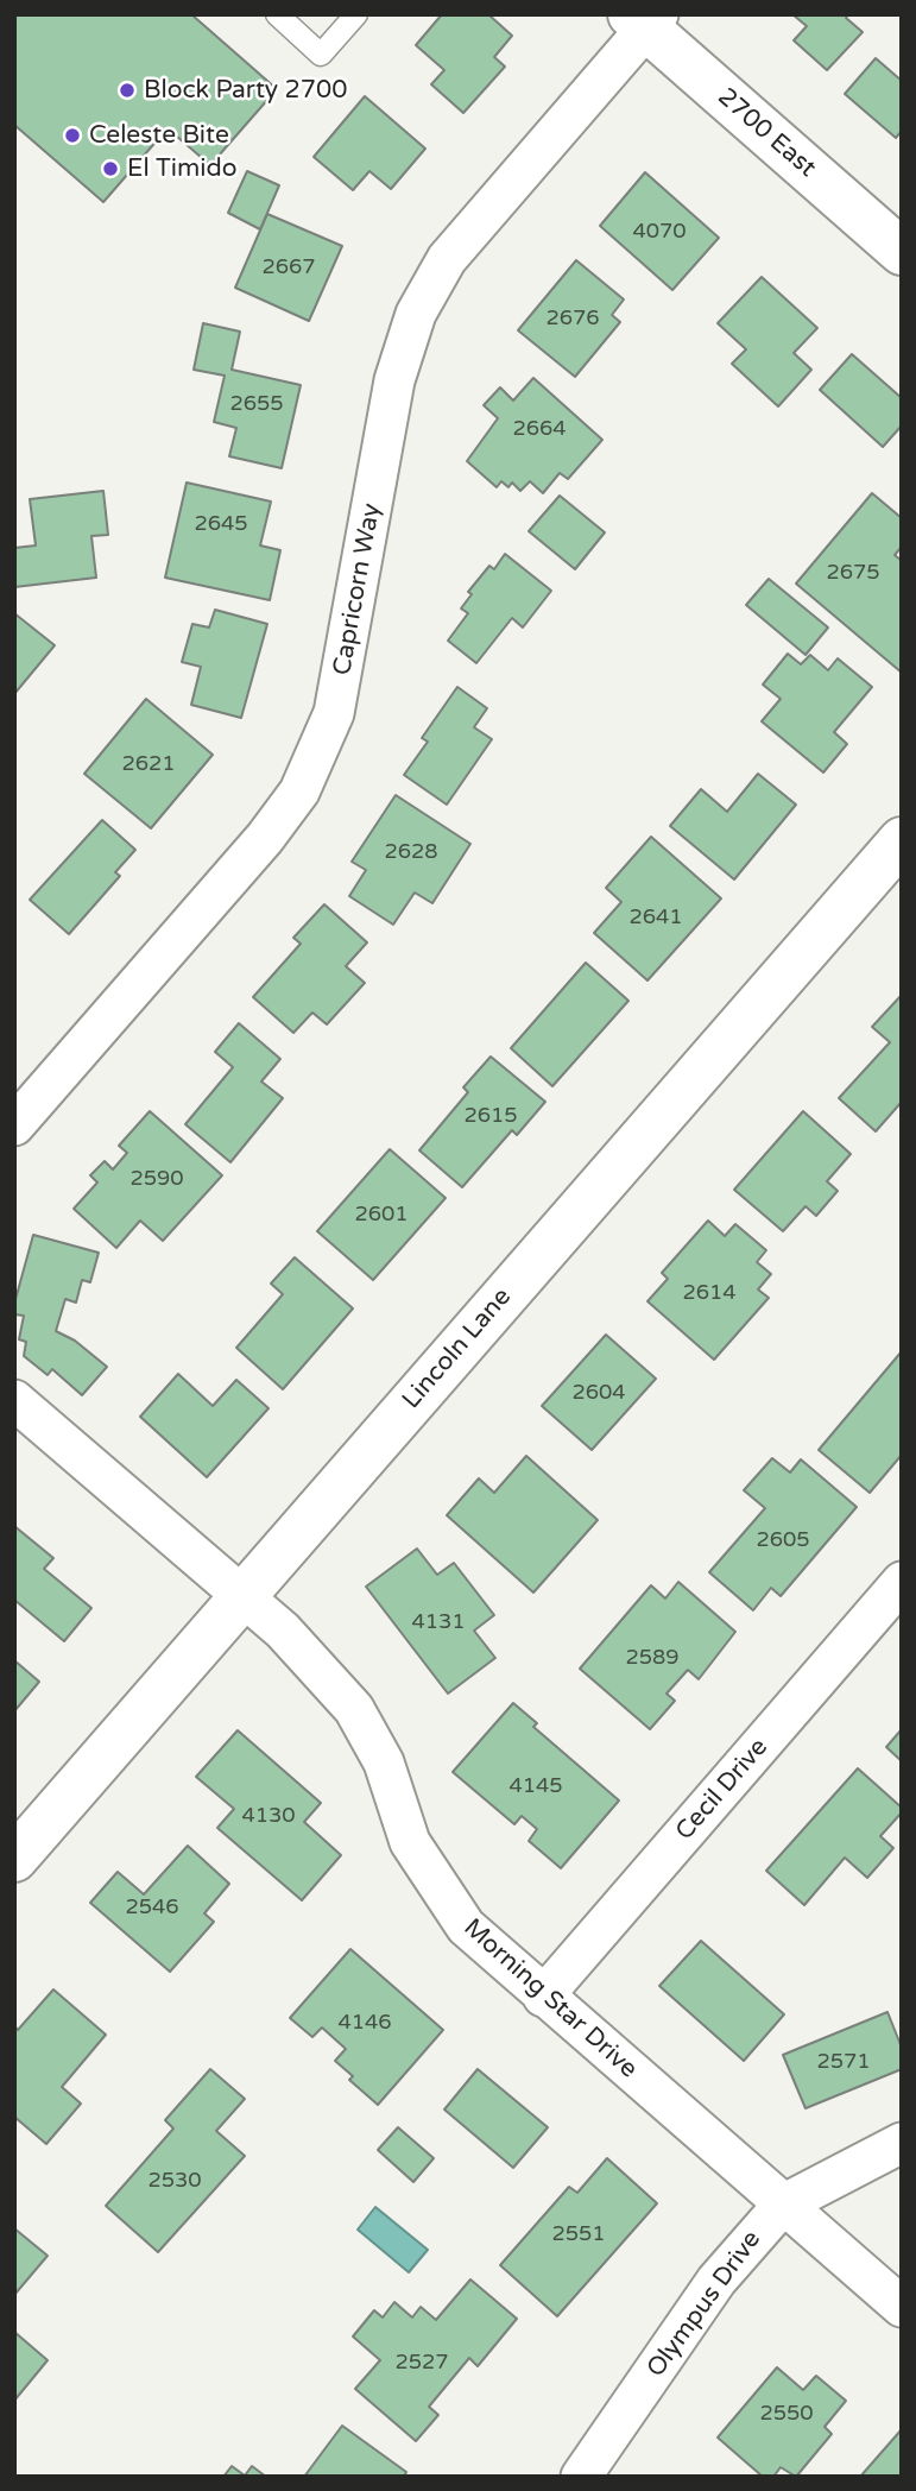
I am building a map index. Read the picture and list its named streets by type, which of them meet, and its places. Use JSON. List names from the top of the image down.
{
  "streets": {
    "street": [
      "2700 East",
      "Capricorn Way",
      "Lincoln Lane",
      "Cecil Drive",
      "Morning Star Drive",
      "Olympus Drive"
    ]
  },
  "crossings": [
    ["2700 East", "Capricorn Way"],
    ["Lincoln Lane", "Morning Star Drive"],
    ["Cecil Drive", "Morning Star Drive"],
    ["Morning Star Drive", "Olympus Drive"]
  ],
  "places": ["Block Party 2700", "Celeste Bite", "El Timido"],
  "house_numbers": [
    "4070",
    "2667",
    "2676",
    "2655",
    "2664",
    "2645",
    "2675",
    "2621",
    "2628",
    "2641",
    "2615",
    "2590",
    "2601",
    "2614",
    "2604",
    "2605",
    "4131",
    "2589",
    "4145",
    "4130",
    "2546",
    "4146",
    "2571",
    "2530",
    "2551",
    "2527",
    "2550"
  ]
}
